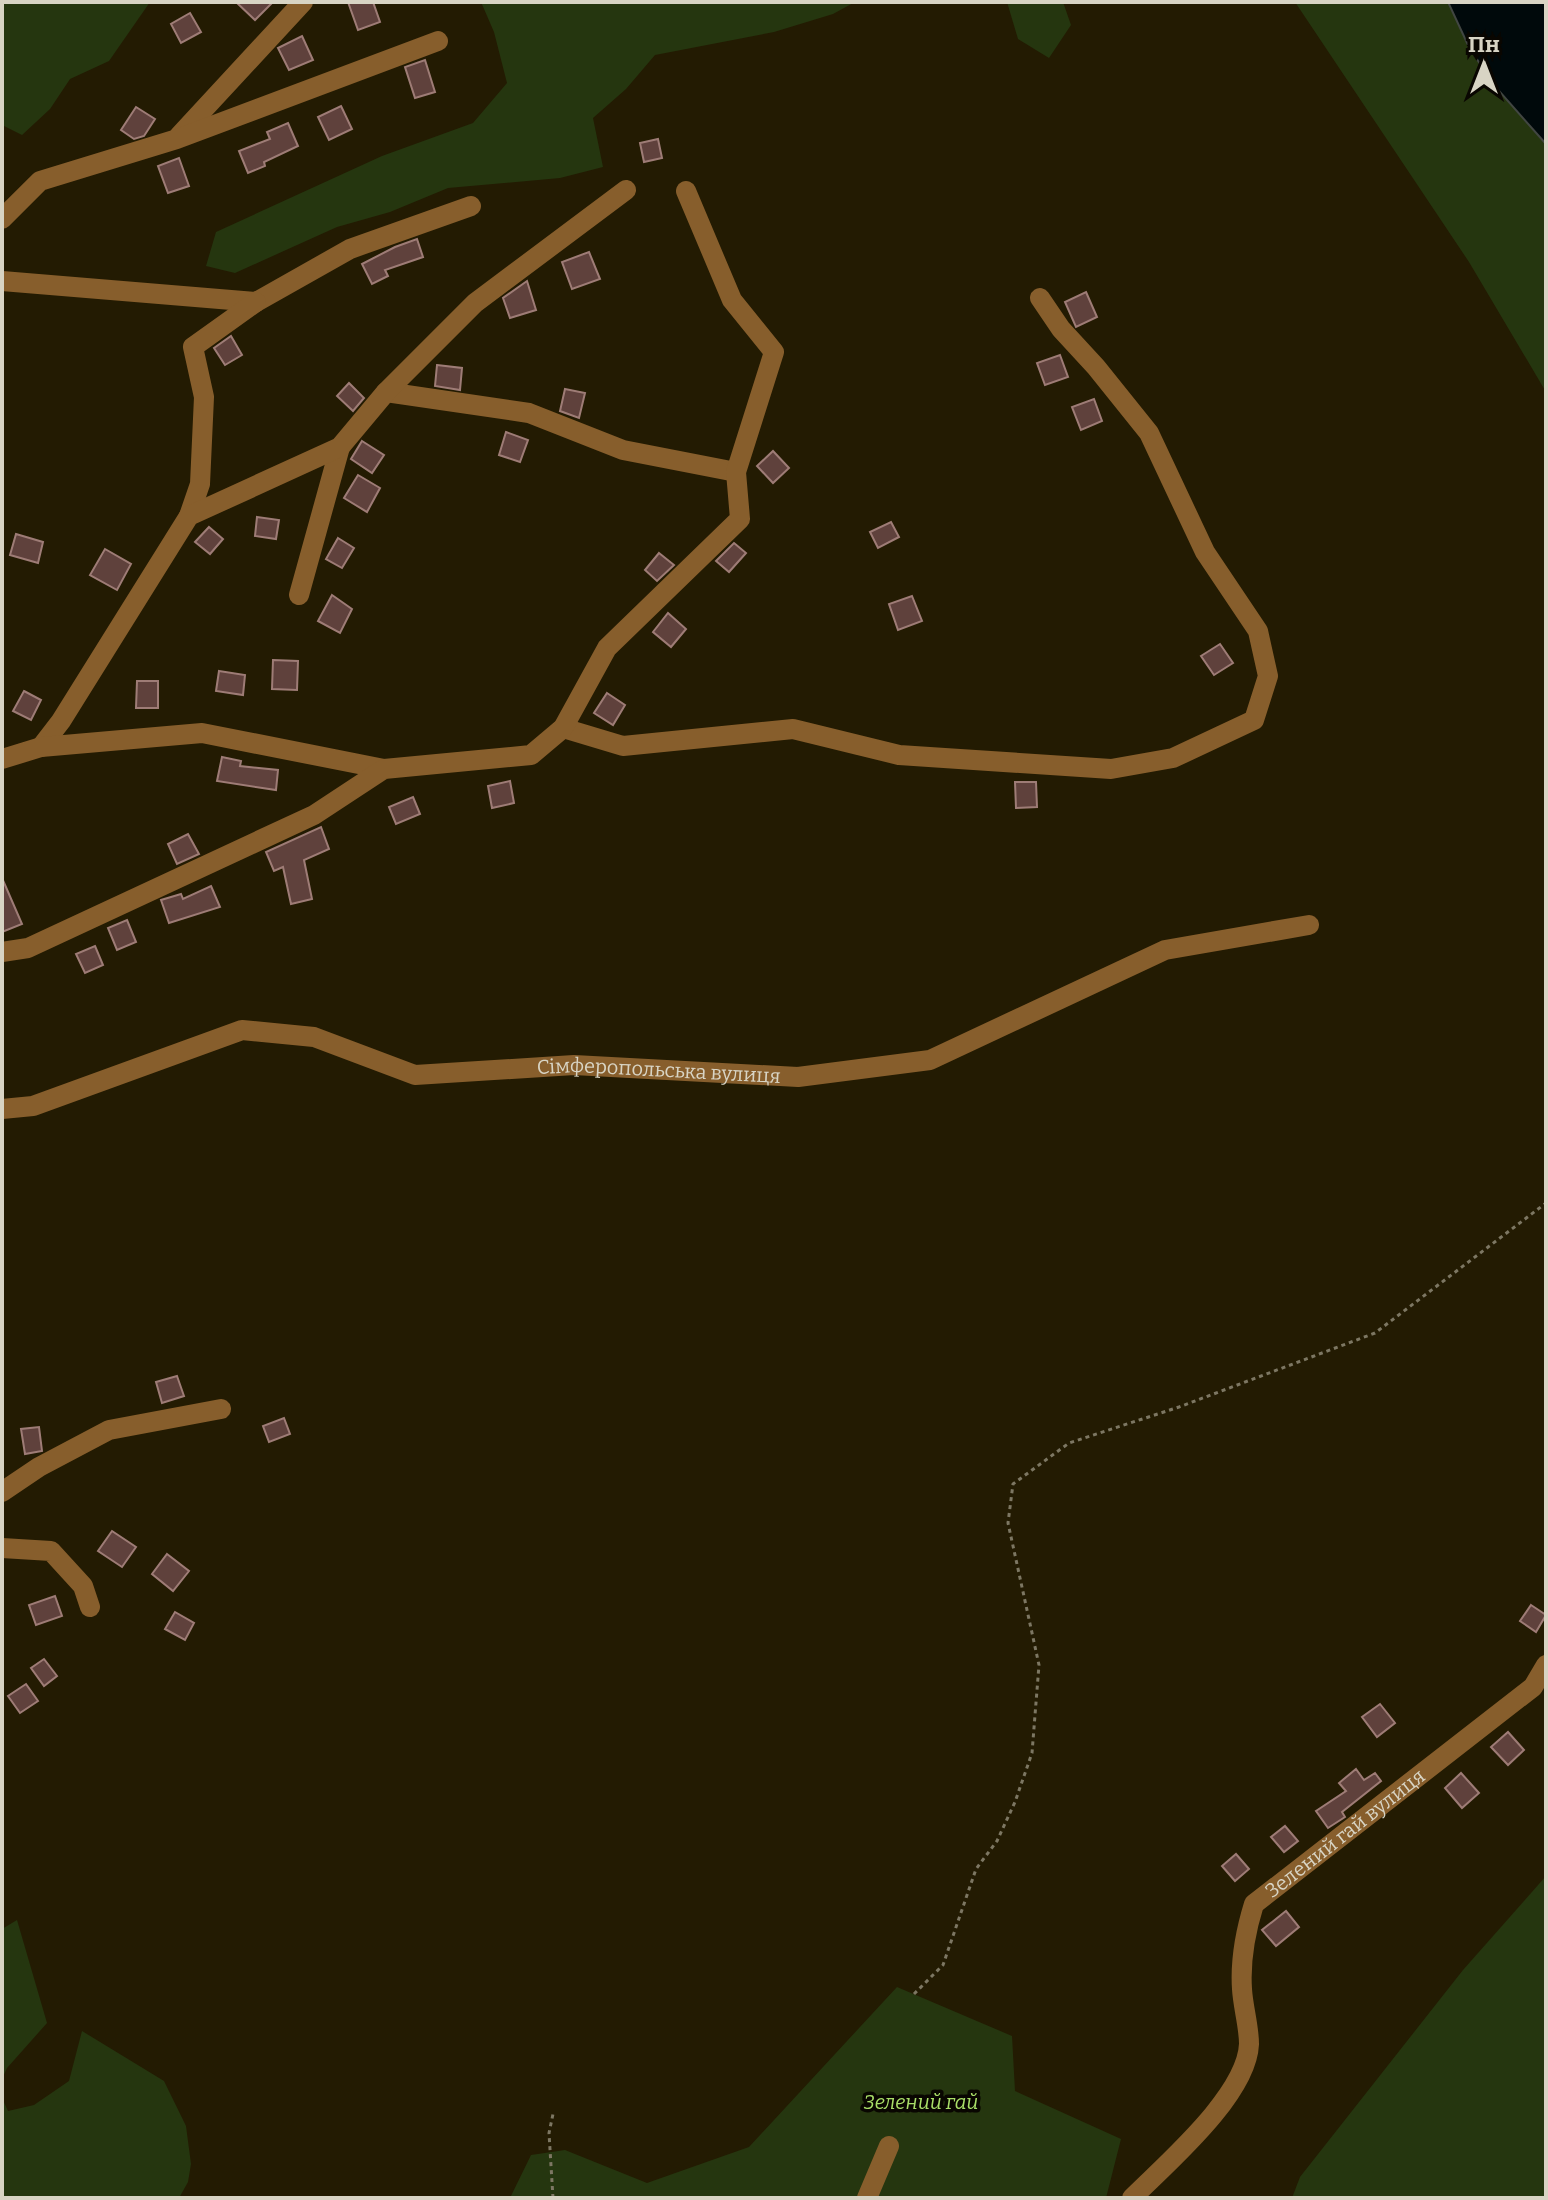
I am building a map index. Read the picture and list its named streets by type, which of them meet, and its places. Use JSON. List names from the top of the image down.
{
  "streets": {
    "street": ["Сімферопольська вулиця", "Зелений гай вулиця"]
  },
  "parks": ["Зелений гай"],
  "north": "top"
}
